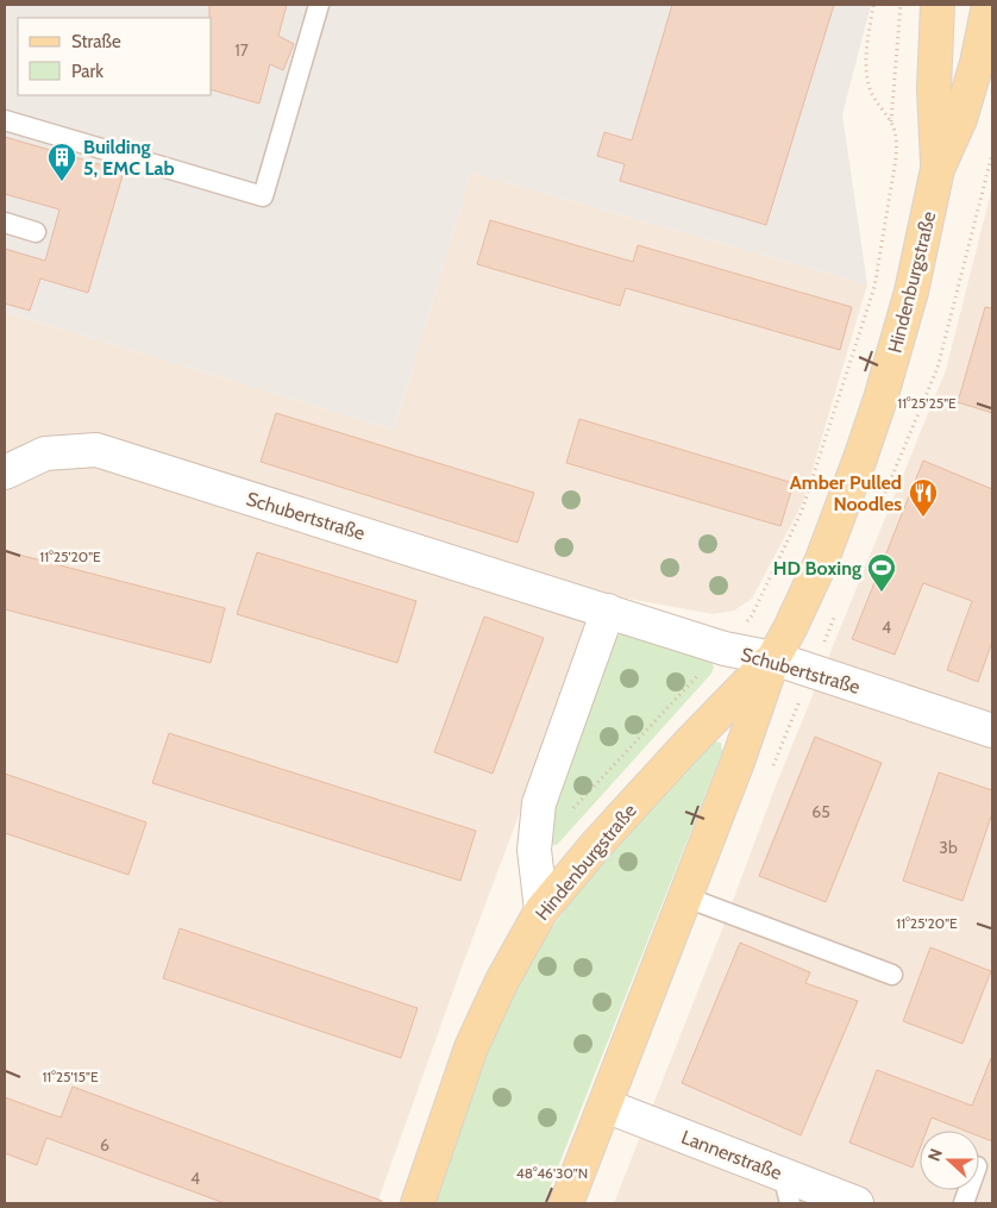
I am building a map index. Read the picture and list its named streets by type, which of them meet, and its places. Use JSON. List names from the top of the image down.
{
  "streets": {
    "main road": ["Hindenburgstraße"],
    "street": ["Schubertstraße", "Lannerstraße"]
  },
  "crossings": [
    ["Hindenburgstraße", "Schubertstraße"],
    ["Hindenburgstraße", "Lannerstraße"]
  ],
  "places": {
    "building": ["Building 5, EMC Lab"],
    "restaurant": ["Amber Pulled Noodles"],
    "sports": ["HD Boxing"]
  },
  "house_numbers": [
    "17",
    "4",
    "65",
    "3b",
    "6",
    "4"
  ],
  "legend": ["Straße", "Park"],
  "north": "left",
  "coordinates": [
    "11°25'25\"E",
    "11°25'20\"E",
    "11°25'15\"E",
    "48°46'30\"N"
  ]
}
